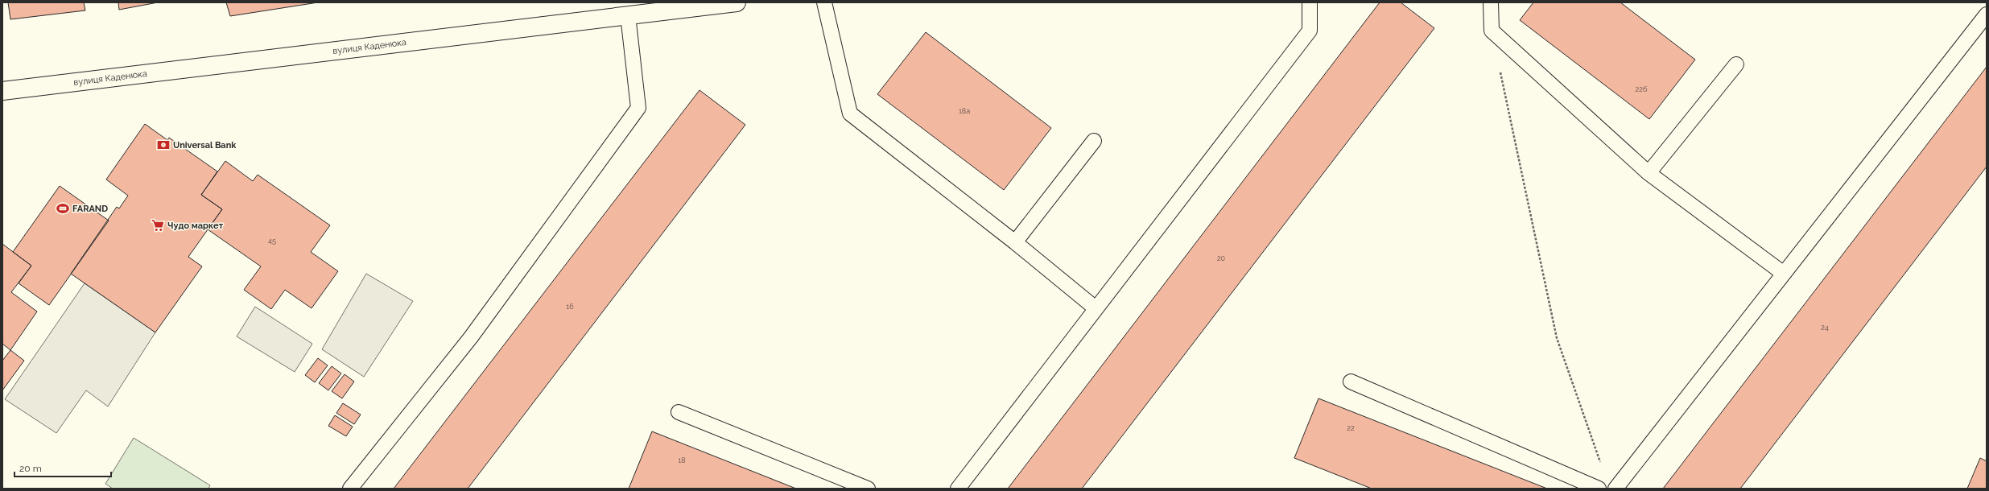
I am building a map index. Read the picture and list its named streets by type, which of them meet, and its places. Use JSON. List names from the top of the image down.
{
  "streets": {
    "street": ["вулиця Каденюка"]
  },
  "places": {
    "bank": ["Universal Bank"],
    "sports": ["FARAND"],
    "supermarket": ["Чудо маркет"]
  },
  "house_numbers": [
    "22б",
    "18а",
    "45",
    "20",
    "16",
    "24",
    "22",
    "18"
  ],
  "scale_bar": "20 m"
}
